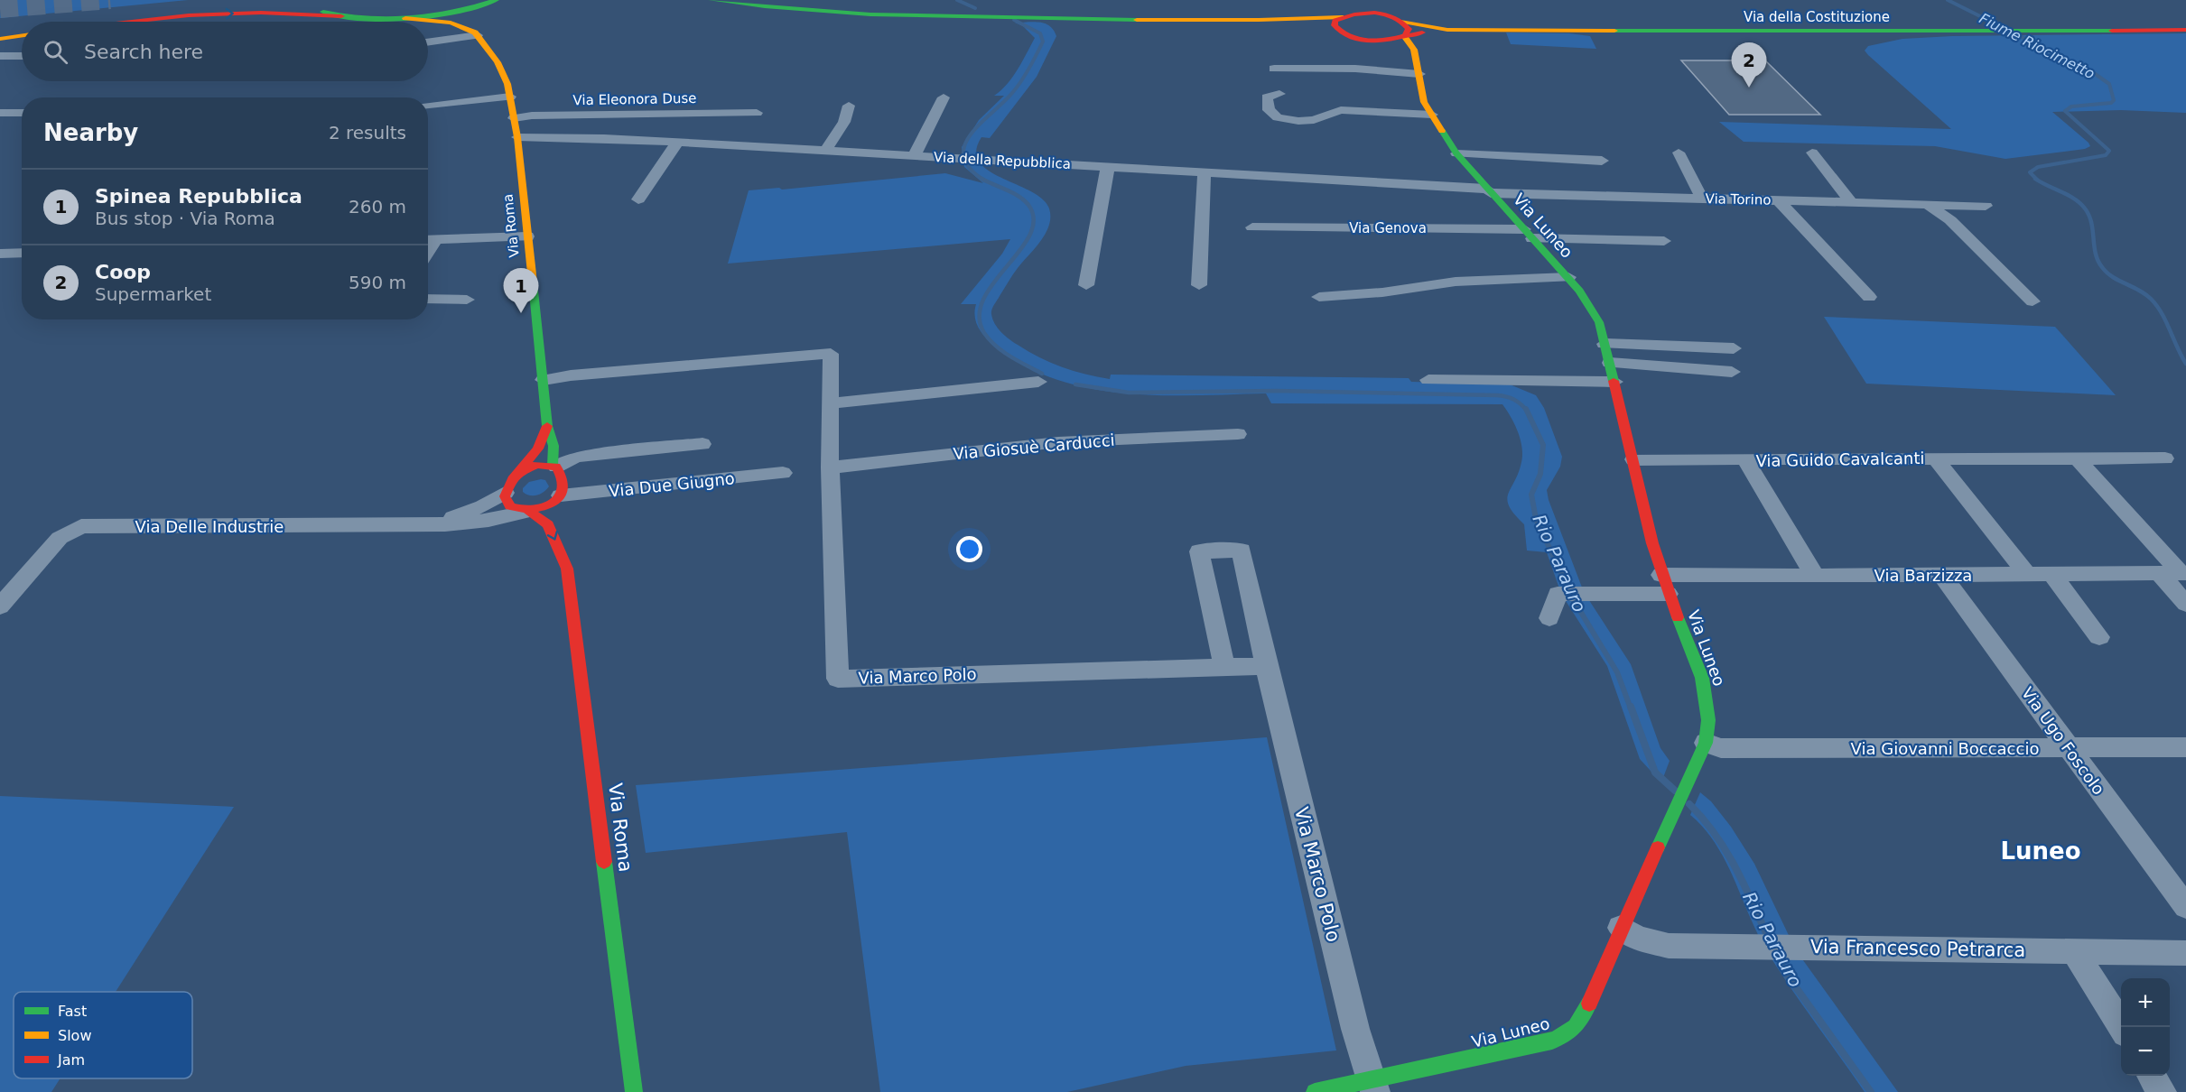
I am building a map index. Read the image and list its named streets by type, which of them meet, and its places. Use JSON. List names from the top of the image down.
{
  "streets": {
    "street": [
      "Via della Costituzione",
      "Via Eleonora Duse",
      "Via della Repubblica",
      "Via Torino",
      "Via Roma",
      "Via Luneo",
      "Via Genova",
      "Via Giosuè Carducci",
      "Via Guido Cavalcanti",
      "Via Due Giugno",
      "Via Delle Industrie",
      "Via Barzizza",
      "Via Marco Polo",
      "Via Ugo Foscolo",
      "Via Giovanni Boccaccio",
      "Via Francesco Petrarca"
    ]
  },
  "crossings": [
    ["Via della Costituzione", "Via Luneo"],
    ["Via Eleonora Duse", "Via Roma"],
    ["Via della Repubblica", "Via Torino"],
    ["Via della Repubblica", "Via Roma"],
    ["Via della Repubblica", "Via Luneo"],
    ["Via Torino", "Via Luneo"],
    ["Via Roma", "Via Due Giugno"],
    ["Via Roma", "Via Delle Industrie"],
    ["Via Luneo", "Via Genova"],
    ["Via Luneo", "Via Guido Cavalcanti"],
    ["Via Luneo", "Via Barzizza"],
    ["Via Luneo", "Via Marco Polo"],
    ["Via Luneo", "Via Giovanni Boccaccio"],
    ["Via Luneo", "Via Francesco Petrarca"],
    ["Via Giosuè Carducci", "Via Marco Polo"],
    ["Via Guido Cavalcanti", "Via Barzizza"],
    ["Via Due Giugno", "Via Delle Industrie"],
    ["Via Barzizza", "Via Ugo Foscolo"],
    ["Via Ugo Foscolo", "Via Giovanni Boccaccio"]
  ],
  "districts": ["Luneo"],
  "water": ["Fiume Riocimetto", "Rio Parauro"],
  "legend": ["Fast", "Slow", "Jam"],
  "page": {
    "search": "Search here",
    "pins": ["2", "1"],
    "heading": ["Nearby", "2 results"],
    "list": [
      {
        "mark": "1",
        "name": "Spinea Repubblica",
        "note": "Bus stop · Via Roma",
        "value": "260 m"
      },
      {
        "mark": "2",
        "name": "Coop",
        "note": "Supermarket",
        "value": "590 m"
      }
    ],
    "map_buttons": ["+", "−"]
  }
}
